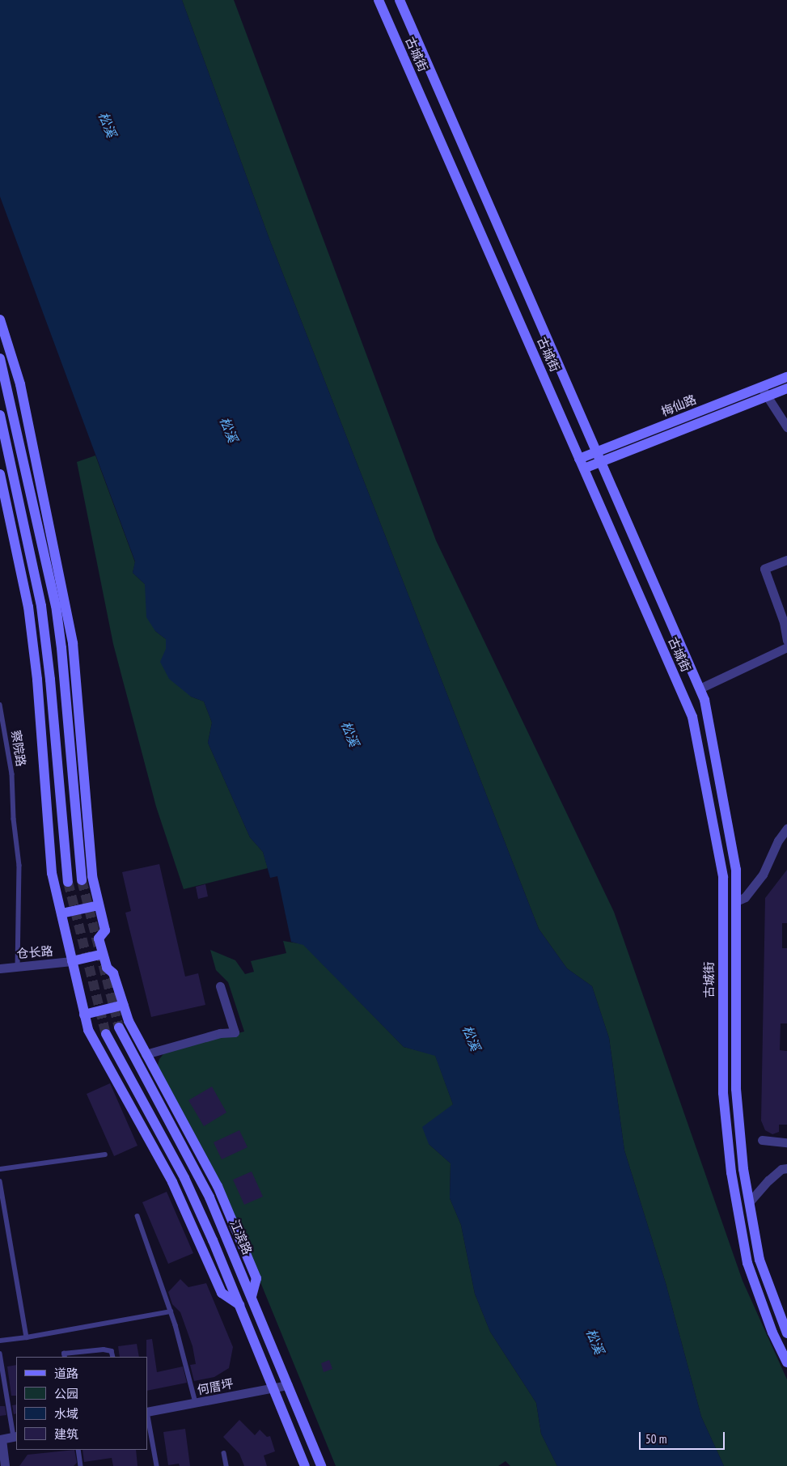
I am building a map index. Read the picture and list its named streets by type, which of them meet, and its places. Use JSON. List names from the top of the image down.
{
  "streets": {
    "main road": ["古城街", "梅仙路", "江滨路"],
    "street": ["仓长路", "何厝坪"],
    "lane": ["察院路"]
  },
  "crossings": [
    ["古城街", "梅仙路"],
    ["察院路", "仓长路"],
    ["江滨路", "何厝坪"]
  ],
  "water": ["松溪"],
  "legend": [
    "道路",
    "公园",
    "水域",
    "建筑"
  ],
  "scale_bar": "50 m"
}
